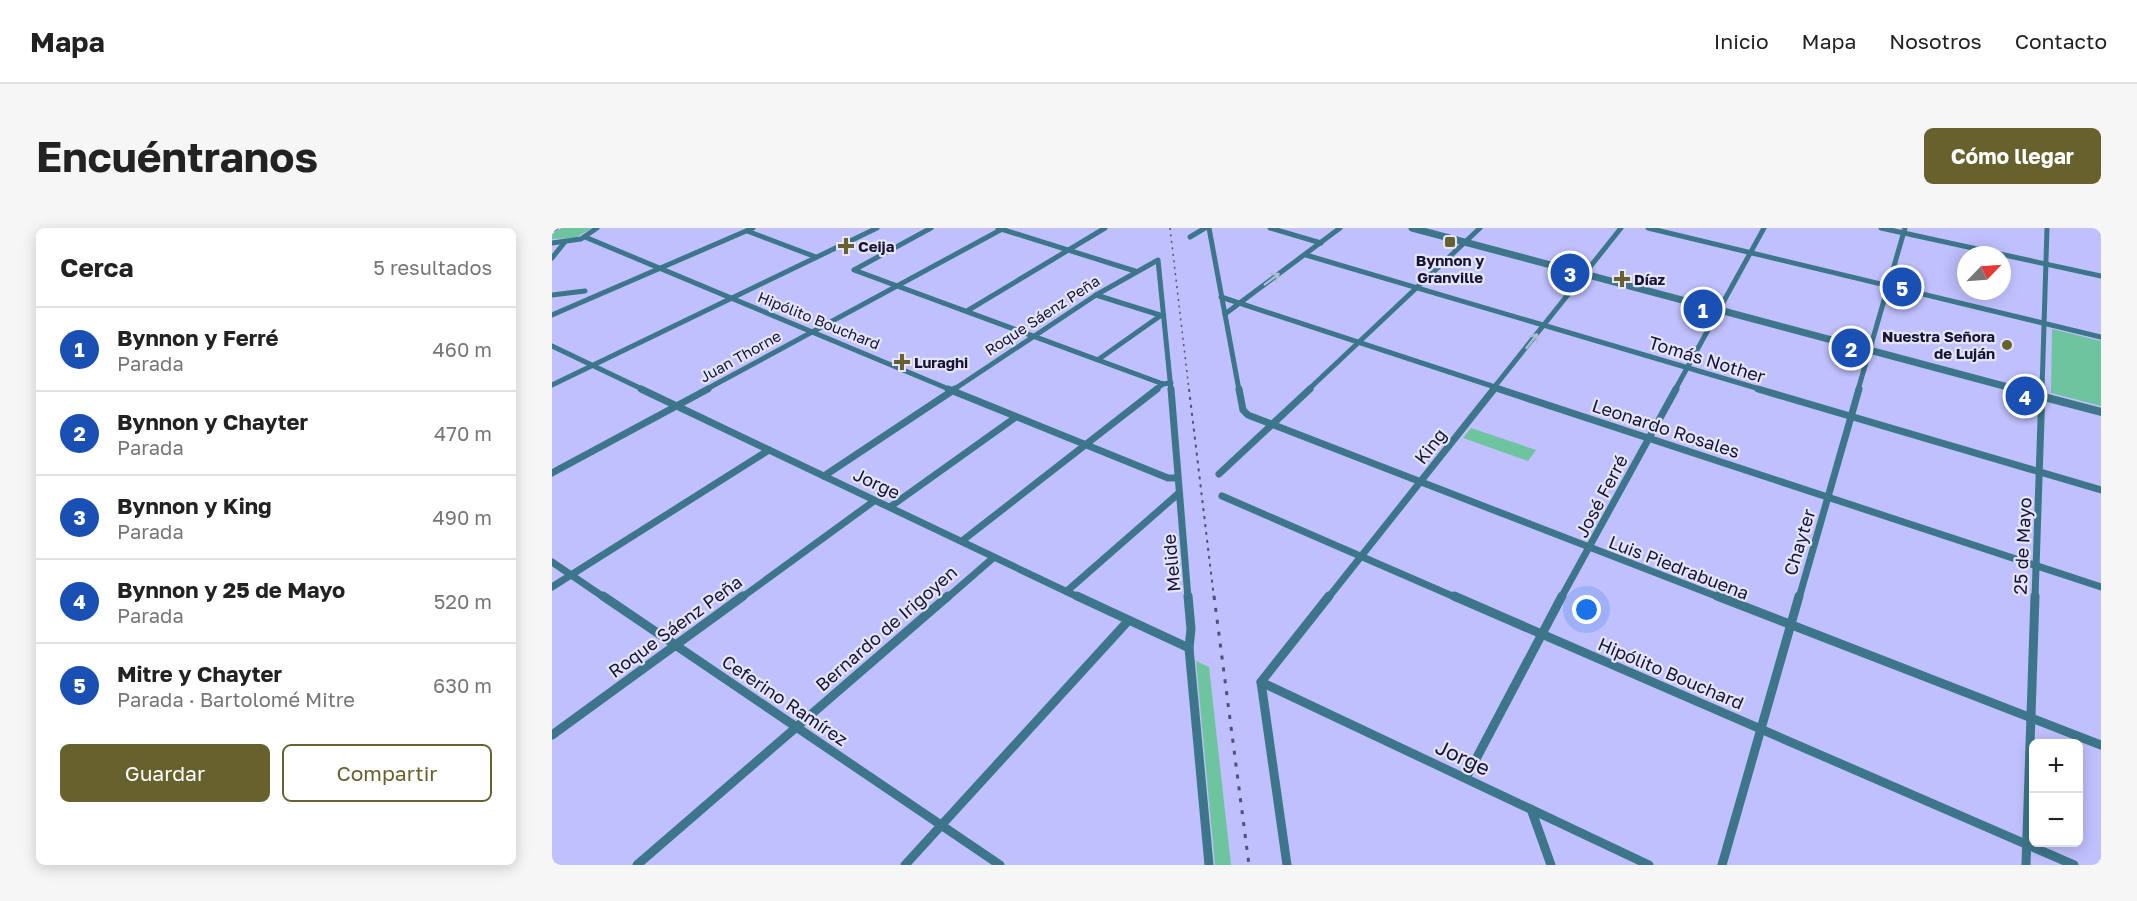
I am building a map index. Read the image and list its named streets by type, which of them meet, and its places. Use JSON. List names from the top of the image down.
{
  "streets": {
    "street": [
      "Roque Sáenz Peña",
      "Hipólito Bouchard",
      "Juan Thorne",
      "Tomás Nother",
      "Leonardo Rosales",
      "King",
      "Jorge",
      "José Ferré",
      "Chayter",
      "25 de Mayo",
      "Melide",
      "Luis Piedrabuena",
      "Bernardo de Irigoyen",
      "Ceferino Ramírez"
    ]
  },
  "crossings": [
    ["Roque Sáenz Peña", "Hipólito Bouchard"],
    ["Roque Sáenz Peña", "Jorge"],
    ["Roque Sáenz Peña", "Melide"],
    ["Roque Sáenz Peña", "Ceferino Ramírez"],
    ["Hipólito Bouchard", "Juan Thorne"],
    ["Hipólito Bouchard", "King"],
    ["Hipólito Bouchard", "José Ferré"],
    ["Hipólito Bouchard", "Chayter"],
    ["Hipólito Bouchard", "25 de Mayo"],
    ["Hipólito Bouchard", "Melide"],
    ["Hipólito Bouchard", "Bernardo de Irigoyen"],
    ["Juan Thorne", "Jorge"],
    ["Tomás Nother", "King"],
    ["Tomás Nother", "José Ferré"],
    ["Tomás Nother", "Chayter"],
    ["Tomás Nother", "25 de Mayo"],
    ["Leonardo Rosales", "King"],
    ["Leonardo Rosales", "José Ferré"],
    ["Leonardo Rosales", "Chayter"],
    ["Leonardo Rosales", "25 de Mayo"],
    ["King", "Jorge"],
    ["King", "Luis Piedrabuena"],
    ["Jorge", "José Ferré"],
    ["Jorge", "Melide"],
    ["Jorge", "Bernardo de Irigoyen"],
    ["José Ferré", "Luis Piedrabuena"],
    ["Chayter", "Luis Piedrabuena"],
    ["25 de Mayo", "Luis Piedrabuena"],
    ["Melide", "Bernardo de Irigoyen"],
    ["Bernardo de Irigoyen", "Ceferino Ramírez"]
  ],
  "places": {
    "transit": ["Bynnon y Granville"],
    "health": ["Ceija", "Díaz", "Luraghi"],
    "other": ["Nuestra Señora de Luján"]
  },
  "north": "top right",
  "page": {
    "header": "Mapa",
    "nav": [
      "Inicio",
      "Mapa",
      "Nosotros",
      "Contacto"
    ],
    "buttons": [
      "Cómo llegar",
      ["Guardar", "Compartir"]
    ],
    "title": "Encuéntranos",
    "heading": ["Cerca", "5 resultados"],
    "pins": [
      "3",
      "5",
      "1",
      "2",
      "4"
    ],
    "list": [
      {
        "mark": "1",
        "name": "Bynnon y Ferré",
        "note": "Parada",
        "value": "460 m"
      },
      {
        "mark": "2",
        "name": "Bynnon y Chayter",
        "note": "Parada",
        "value": "470 m"
      },
      {
        "mark": "3",
        "name": "Bynnon y King",
        "note": "Parada",
        "value": "490 m"
      },
      {
        "mark": "4",
        "name": "Bynnon y 25 de Mayo",
        "note": "Parada",
        "value": "520 m"
      },
      {
        "mark": "5",
        "name": "Mitre y Chayter",
        "note": "Parada · Bartolomé Mitre",
        "value": "630 m"
      }
    ],
    "map_buttons": ["+", "−"]
  }
}
